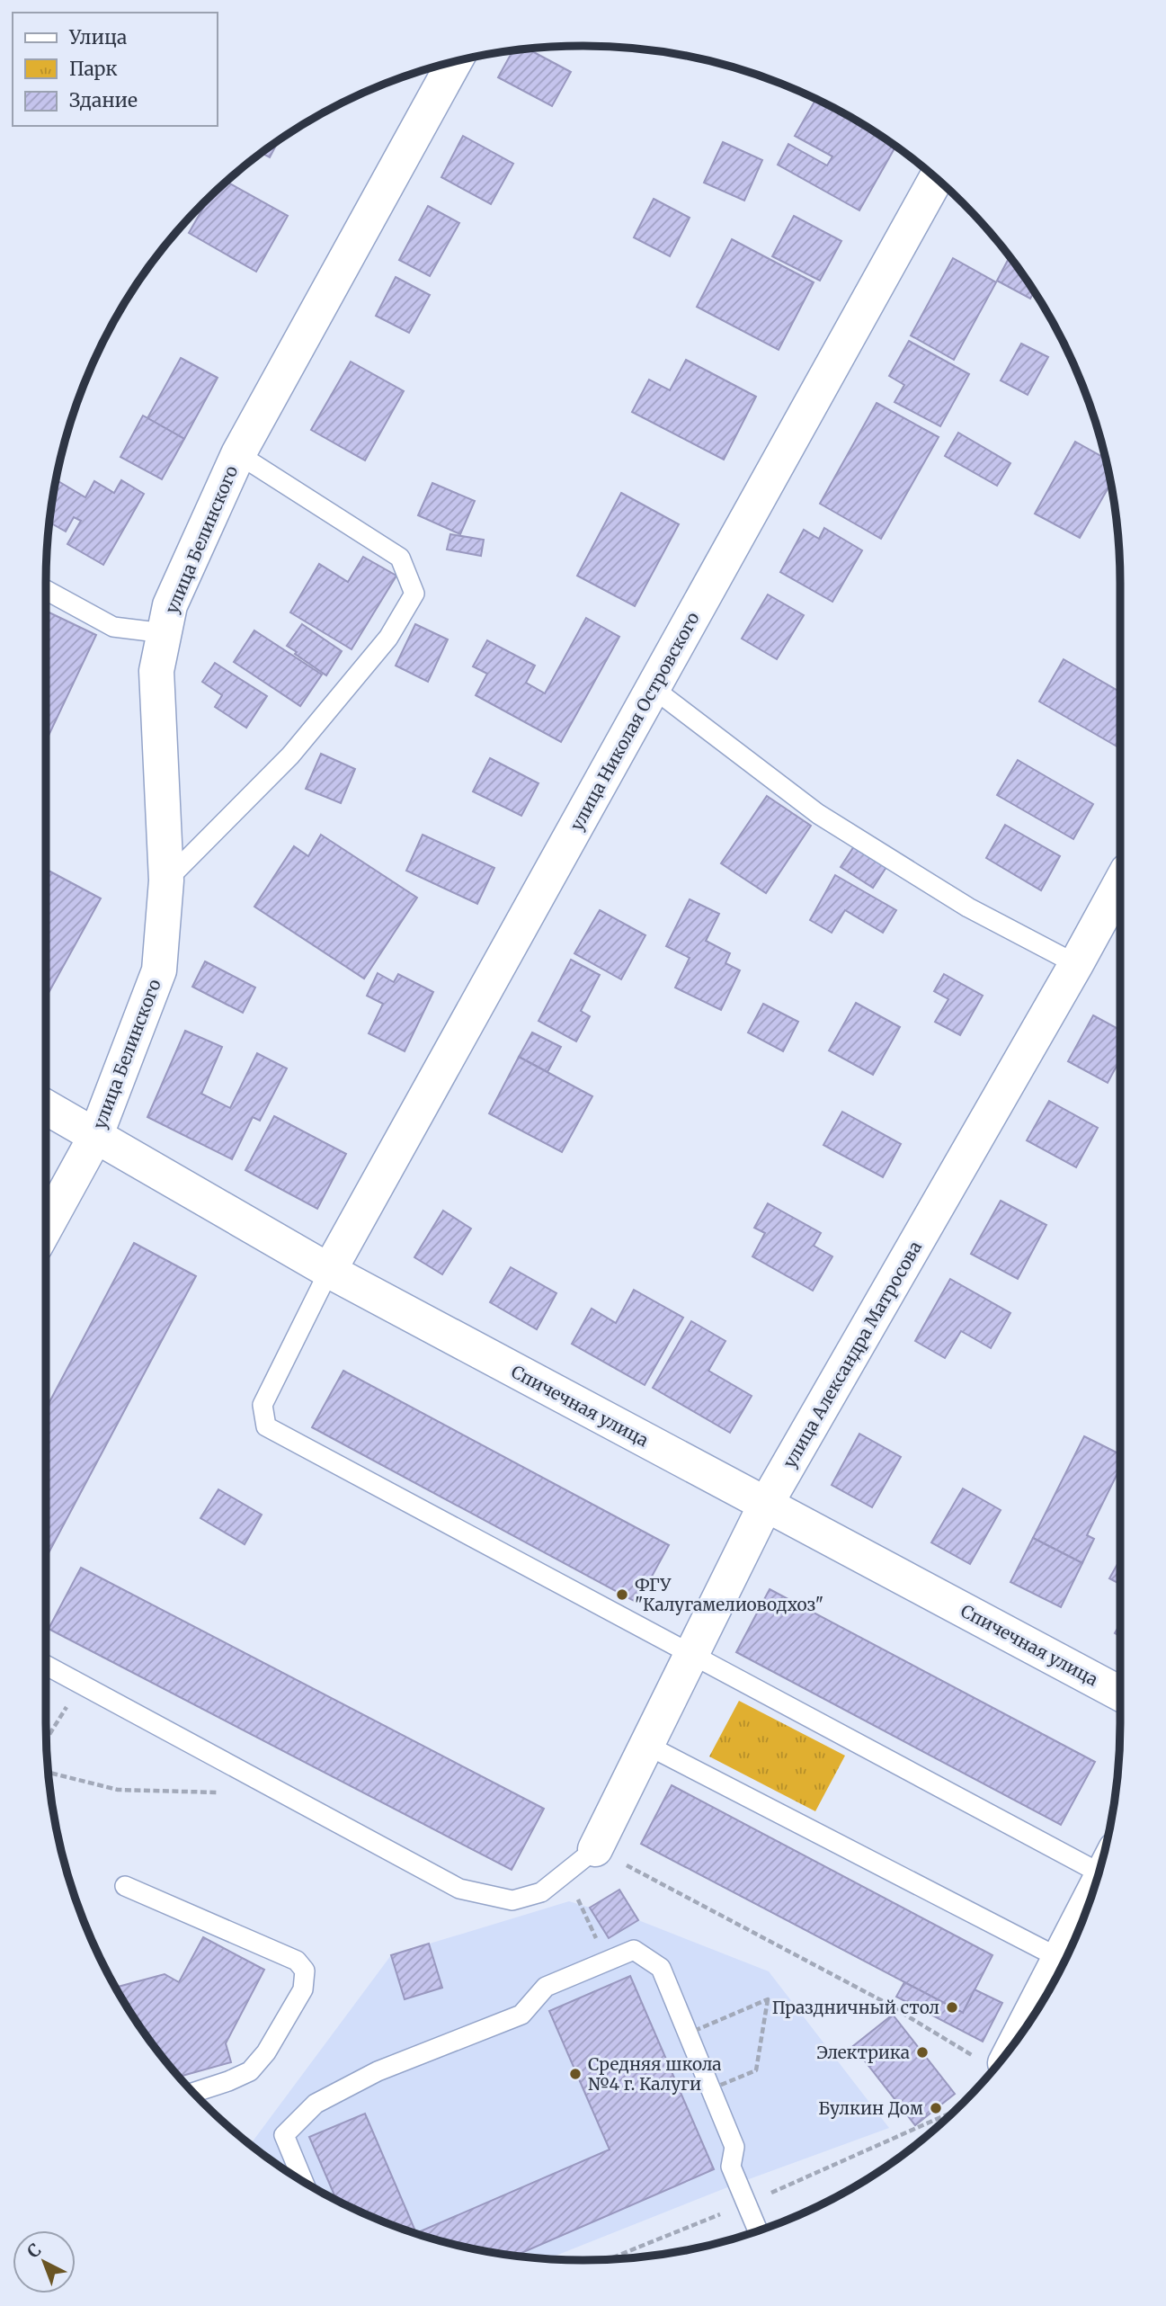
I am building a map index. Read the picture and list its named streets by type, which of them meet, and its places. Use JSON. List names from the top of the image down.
{
  "streets": {
    "street": [
      "улица Белинского",
      "улица Николая Островского",
      "улица Александра Матросова",
      "Спичечная улица"
    ]
  },
  "crossings": [
    ["улица Белинского", "Спичечная улица"],
    ["улица Николая Островского", "Спичечная улица"],
    ["улица Александра Матросова", "Спичечная улица"]
  ],
  "places": [
    "ФГУ \"Калугамелиоводхоз\"",
    "Праздничный стол",
    "Электрика",
    "Средняя школа №4 г. Калуги",
    "Булкин Дом"
  ],
  "legend": ["Улица", "Парк", "Здание"],
  "north": "top left"
}
